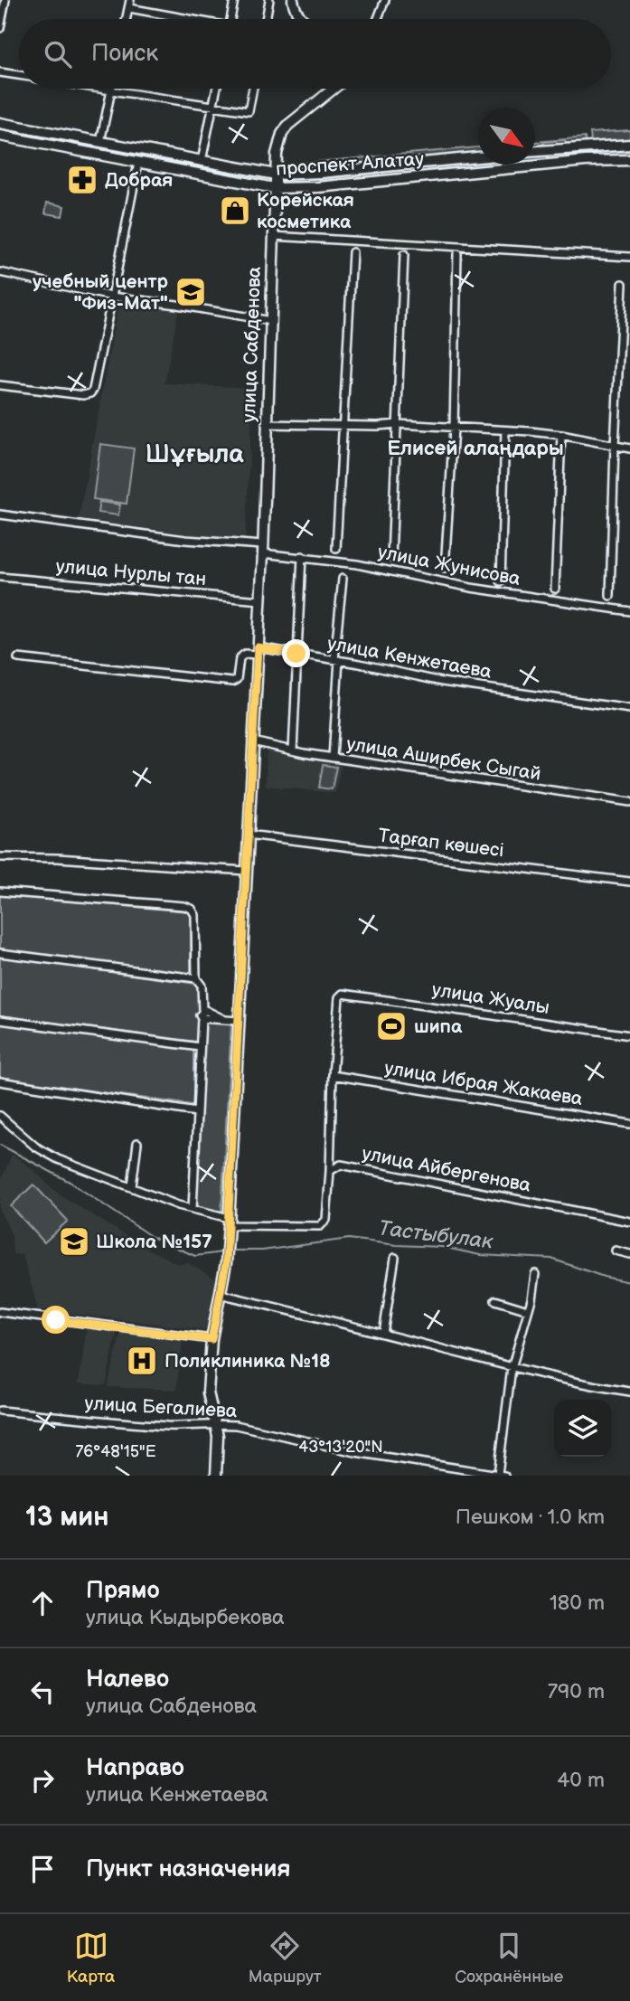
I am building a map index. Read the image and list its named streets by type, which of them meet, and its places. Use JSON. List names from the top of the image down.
{
  "streets": {
    "street": [
      "проспект Алатау",
      "улица Сабденова",
      "улица Жунисова",
      "улица Нурлы тан",
      "улица Кенжетаева",
      "улица Аширбек Сыгай",
      "Тарғап көшесі",
      "улица Жуалы",
      "улица Ибрая Жакаева",
      "улица Айбергенова",
      "улица Бегалиева"
    ]
  },
  "crossings": [
    ["проспект Алатау", "улица Сабденова"],
    ["улица Сабденова", "улица Жунисова"],
    ["улица Сабденова", "улица Нурлы тан"],
    ["улица Сабденова", "улица Кенжетаева"],
    ["улица Сабденова", "улица Аширбек Сыгай"],
    ["улица Сабденова", "Тарғап көшесі"],
    ["улица Сабденова", "улица Бегалиева"],
    ["улица Жуалы", "улица Ибрая Жакаева"]
  ],
  "districts": ["Елисей алаңдары", "Шұғыла"],
  "water": ["Тастыбулак"],
  "places": {
    "pharmacy": ["Добрая"],
    "shop": ["Корейская косметика"],
    "school or university": ["учебный центр \"Физ-Мат\"", "Школа №157"],
    "sports": ["шипа"],
    "hospital": ["Поликлиника №18"]
  },
  "north": "bottom right",
  "page": {
    "search": "Поиск",
    "heading": ["13 мин", "Пешком · 1.0 km"],
    "list": [
      ["Прямо", "улица Кыдырбекова", "180 m"],
      ["Налево", "улица Сабденова", "790 m"],
      ["Направо", "улица Кенжетаева", "40 m"],
      "Пункт назначения"
    ],
    "nav": ["Карта", "Маршрут", "Сохранённые"]
  },
  "coordinates": ["43°13'20\"N", "76°48'15\"E"]
}
